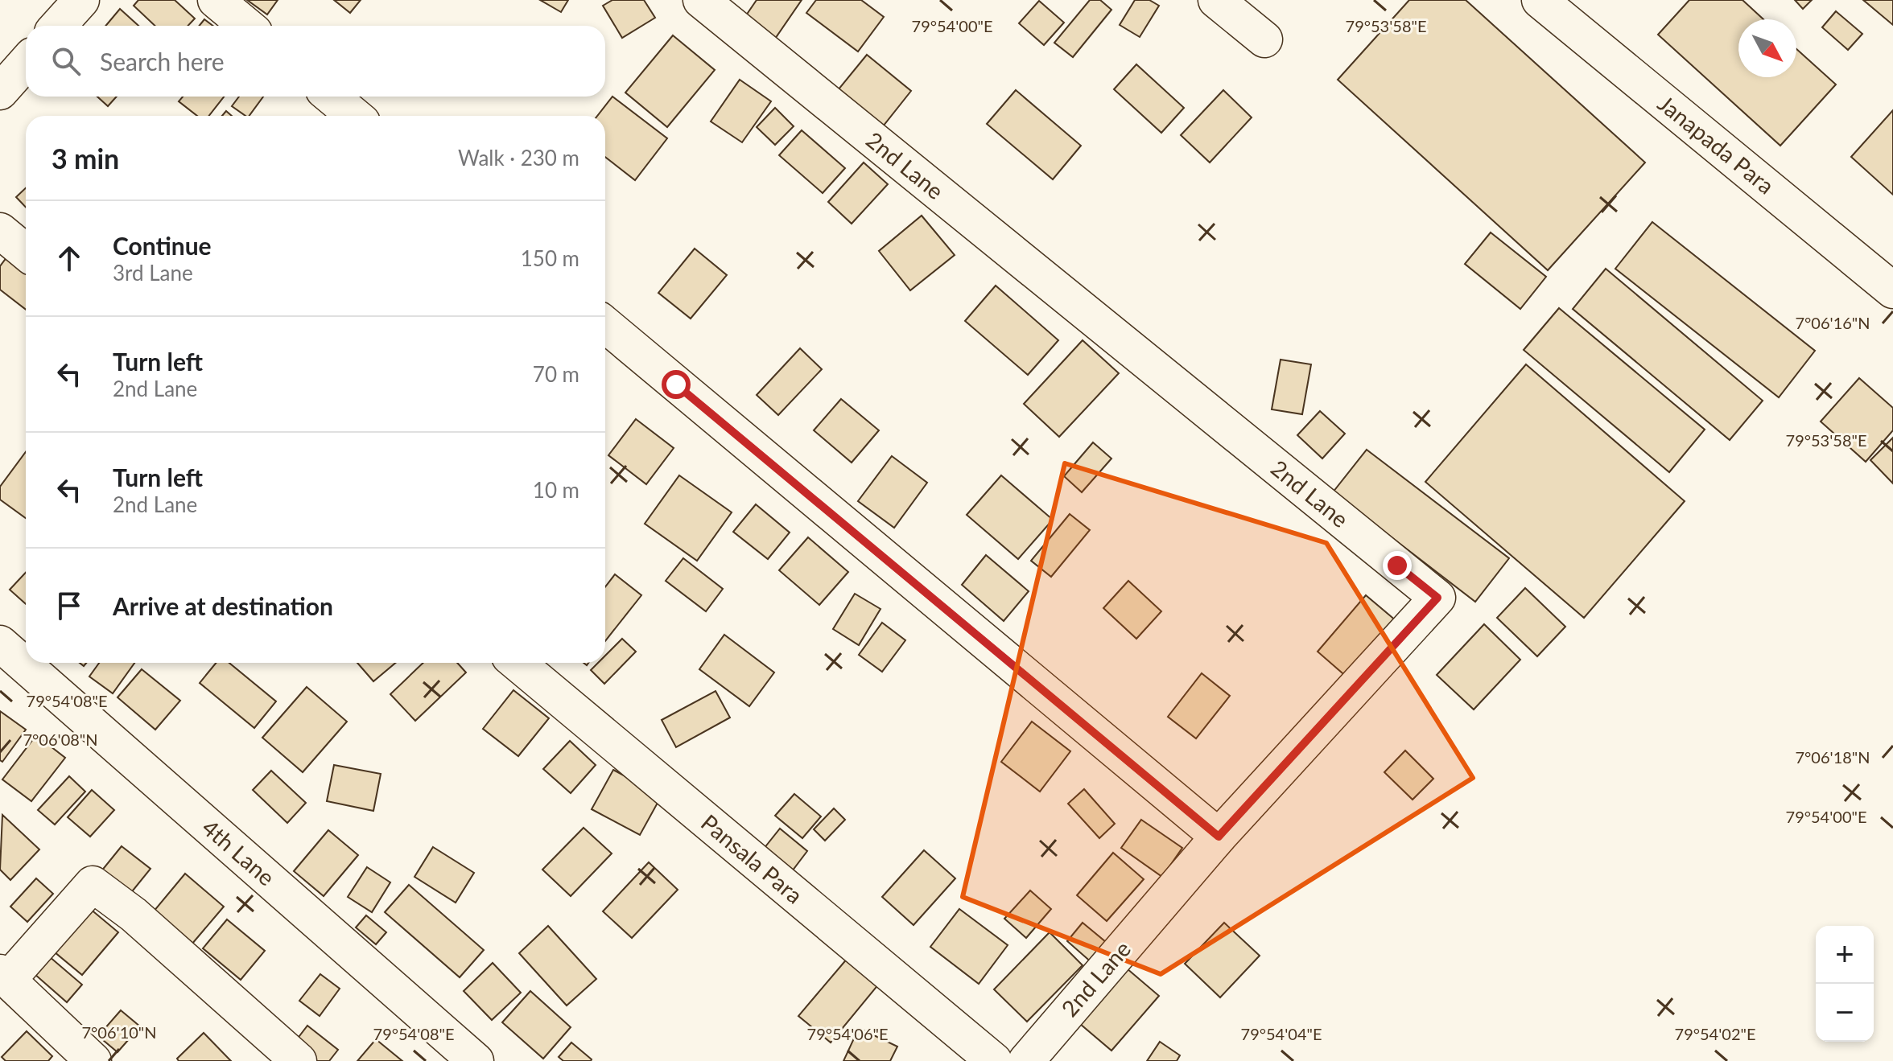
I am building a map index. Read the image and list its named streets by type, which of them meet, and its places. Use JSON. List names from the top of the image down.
{
  "streets": {
    "street": [
      "Janapada Para",
      "2nd Lane",
      "4th Lane",
      "Pansala Para"
    ]
  },
  "north": "bottom right",
  "page": {
    "search": "Search here",
    "heading": ["3 min", "Walk · 230 m"],
    "list": [
      ["Continue", "3rd Lane", "150 m"],
      ["Turn left", "2nd Lane", "70 m"],
      ["Turn left", "2nd Lane", "10 m"],
      "Arrive at destination"
    ],
    "map_buttons": ["+", "−"]
  },
  "coordinates": [
    "79°54'00\"E",
    "79°53'58\"E",
    "7°06'16\"N",
    "79°54'08\"E",
    "7°06'08\"N",
    "7°06'18\"N",
    "7°06'10\"N",
    "79°54'06\"E",
    "79°54'04\"E",
    "79°54'02\"E"
  ]
}
